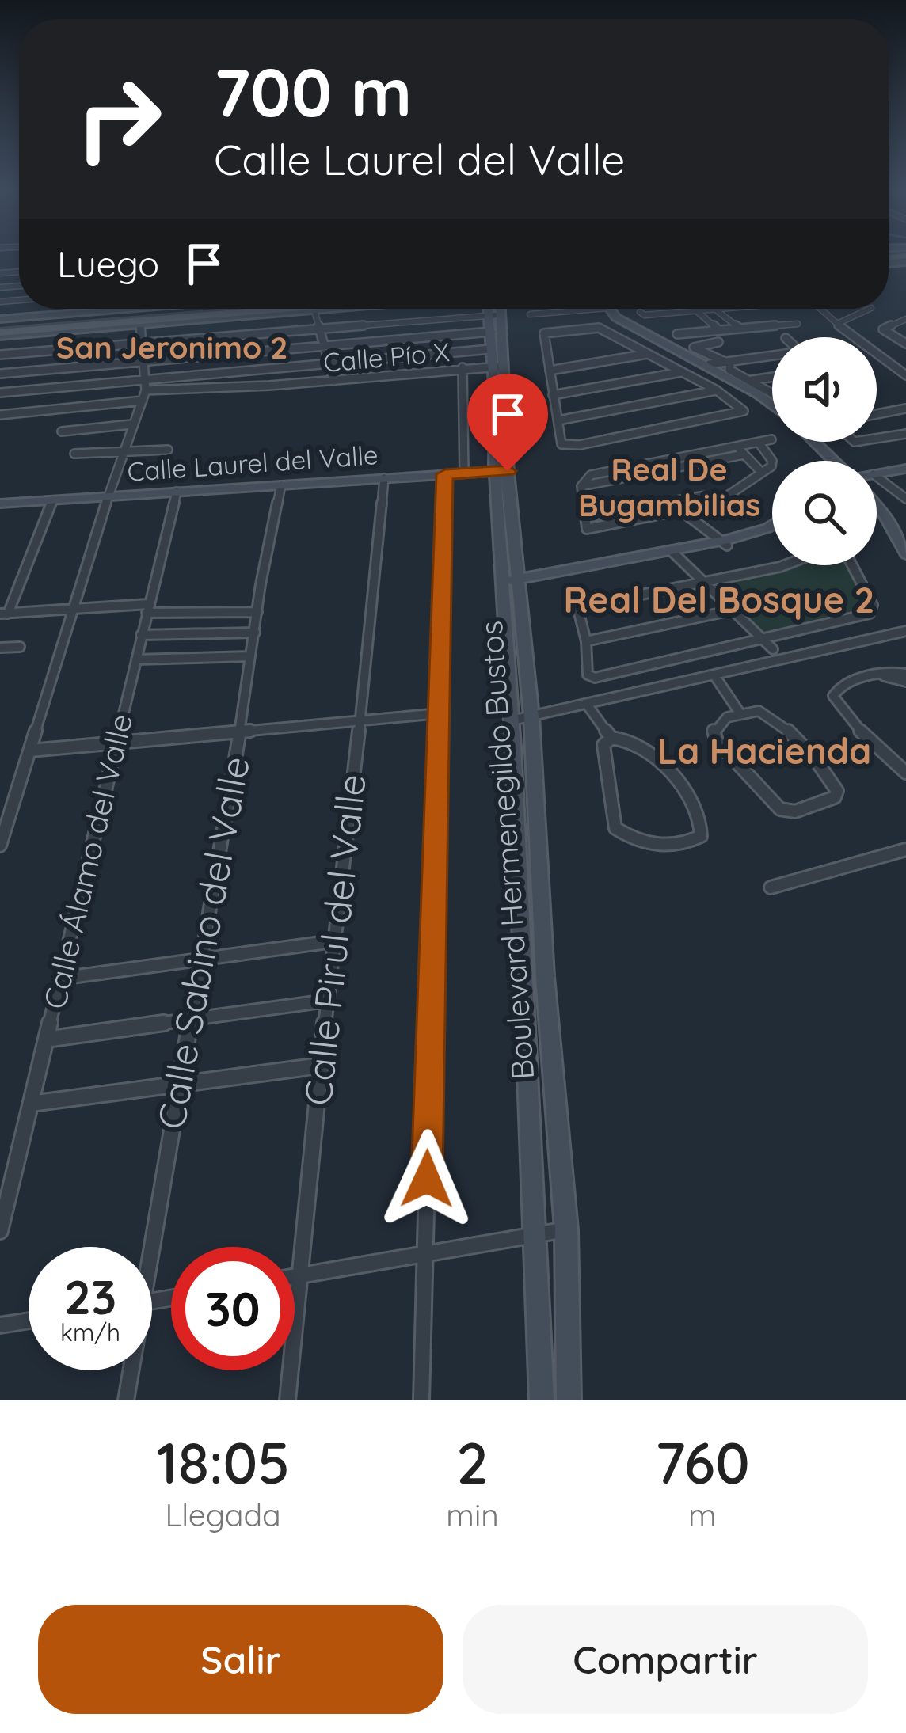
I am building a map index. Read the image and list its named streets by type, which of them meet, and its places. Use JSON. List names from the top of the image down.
{
  "streets": {
    "street": [
      "Calle Pío X",
      "Calle Laurel del Valle",
      "Boulevard Hermenegildo Bustos",
      "Calle Álamo del Valle",
      "Calle Pirul del Valle",
      "Calle Sabino del Valle"
    ]
  },
  "crossings": [
    ["Calle Pío X", "Boulevard Hermenegildo Bustos"],
    ["Calle Laurel del Valle", "Boulevard Hermenegildo Bustos"],
    ["Calle Laurel del Valle", "Calle Álamo del Valle"],
    ["Calle Laurel del Valle", "Calle Pirul del Valle"],
    ["Calle Laurel del Valle", "Calle Sabino del Valle"]
  ],
  "districts": [
    "San Jeronimo 2",
    "Real De Bugambilias",
    "Real Del Bosque 2",
    "La Hacienda"
  ],
  "page": {
    "turn": ["700 m", "Calle Laurel del Valle"],
    "then": "Luego",
    "speed": "23 km/h",
    "limit": "30",
    "eta": [
      "18:05",
      "Llegada",
      "2",
      "min",
      "760",
      "m"
    ],
    "buttons": ["Salir", "Compartir"]
  }
}
